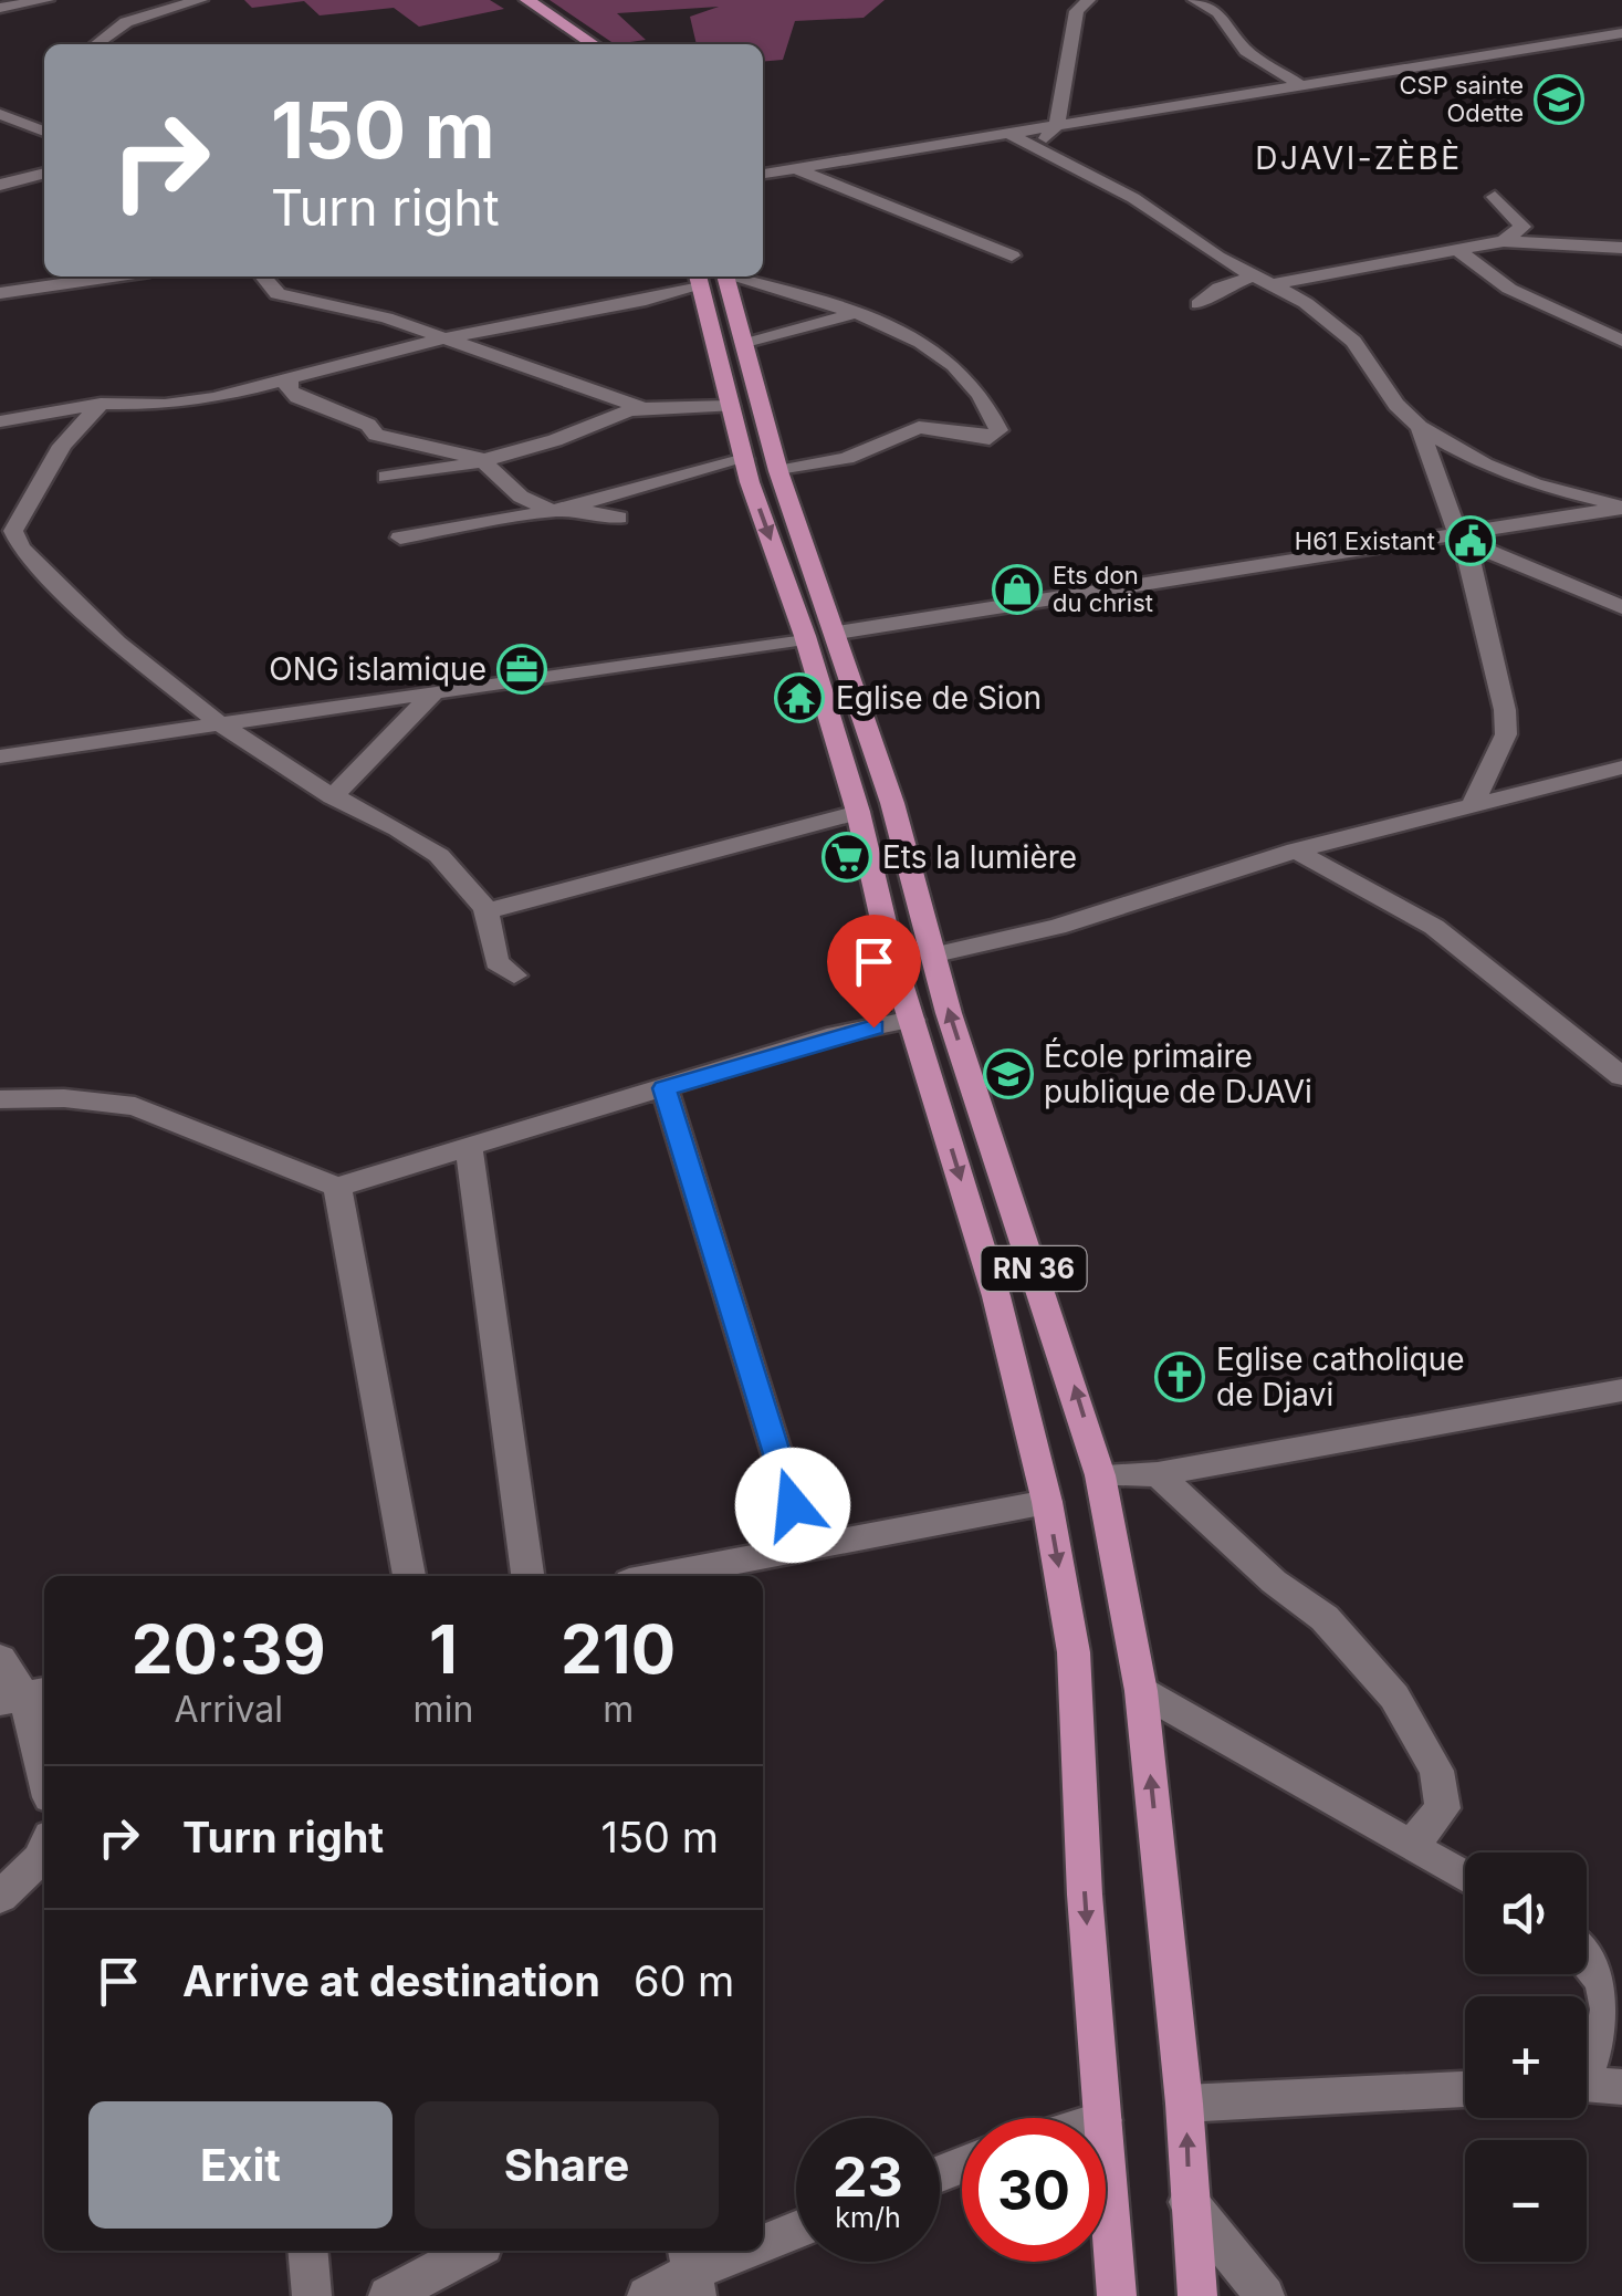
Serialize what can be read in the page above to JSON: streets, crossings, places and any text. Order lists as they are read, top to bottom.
{
  "streets": {
    "main road": ["RN 36"]
  },
  "districts": ["DJAVI-ZÈBÈ"],
  "places": {
    "school or university": ["CSP sainte Odette", "École primaire publique de DJAVi"],
    "public building": ["H61 Existant"],
    "shop": ["Ets don du christ"],
    "office": ["ONG islamique"],
    "temple": ["Eglise de Sion"],
    "supermarket": ["Ets la lumière"],
    "church": ["Eglise catholique de Djavi"]
  },
  "page": {
    "turn": ["150 m", "Turn right"],
    "eta": [
      "20:39",
      "Arrival",
      "1",
      "min",
      "210",
      "m"
    ],
    "list": [
      {
        "name": "Turn right",
        "value": "150 m"
      },
      {
        "name": "Arrive at destination",
        "value": "60 m"
      }
    ],
    "map_buttons": ["+", "−"],
    "buttons": ["Exit", "Share"],
    "speed": "23 km/h",
    "limit": "30"
  }
}
